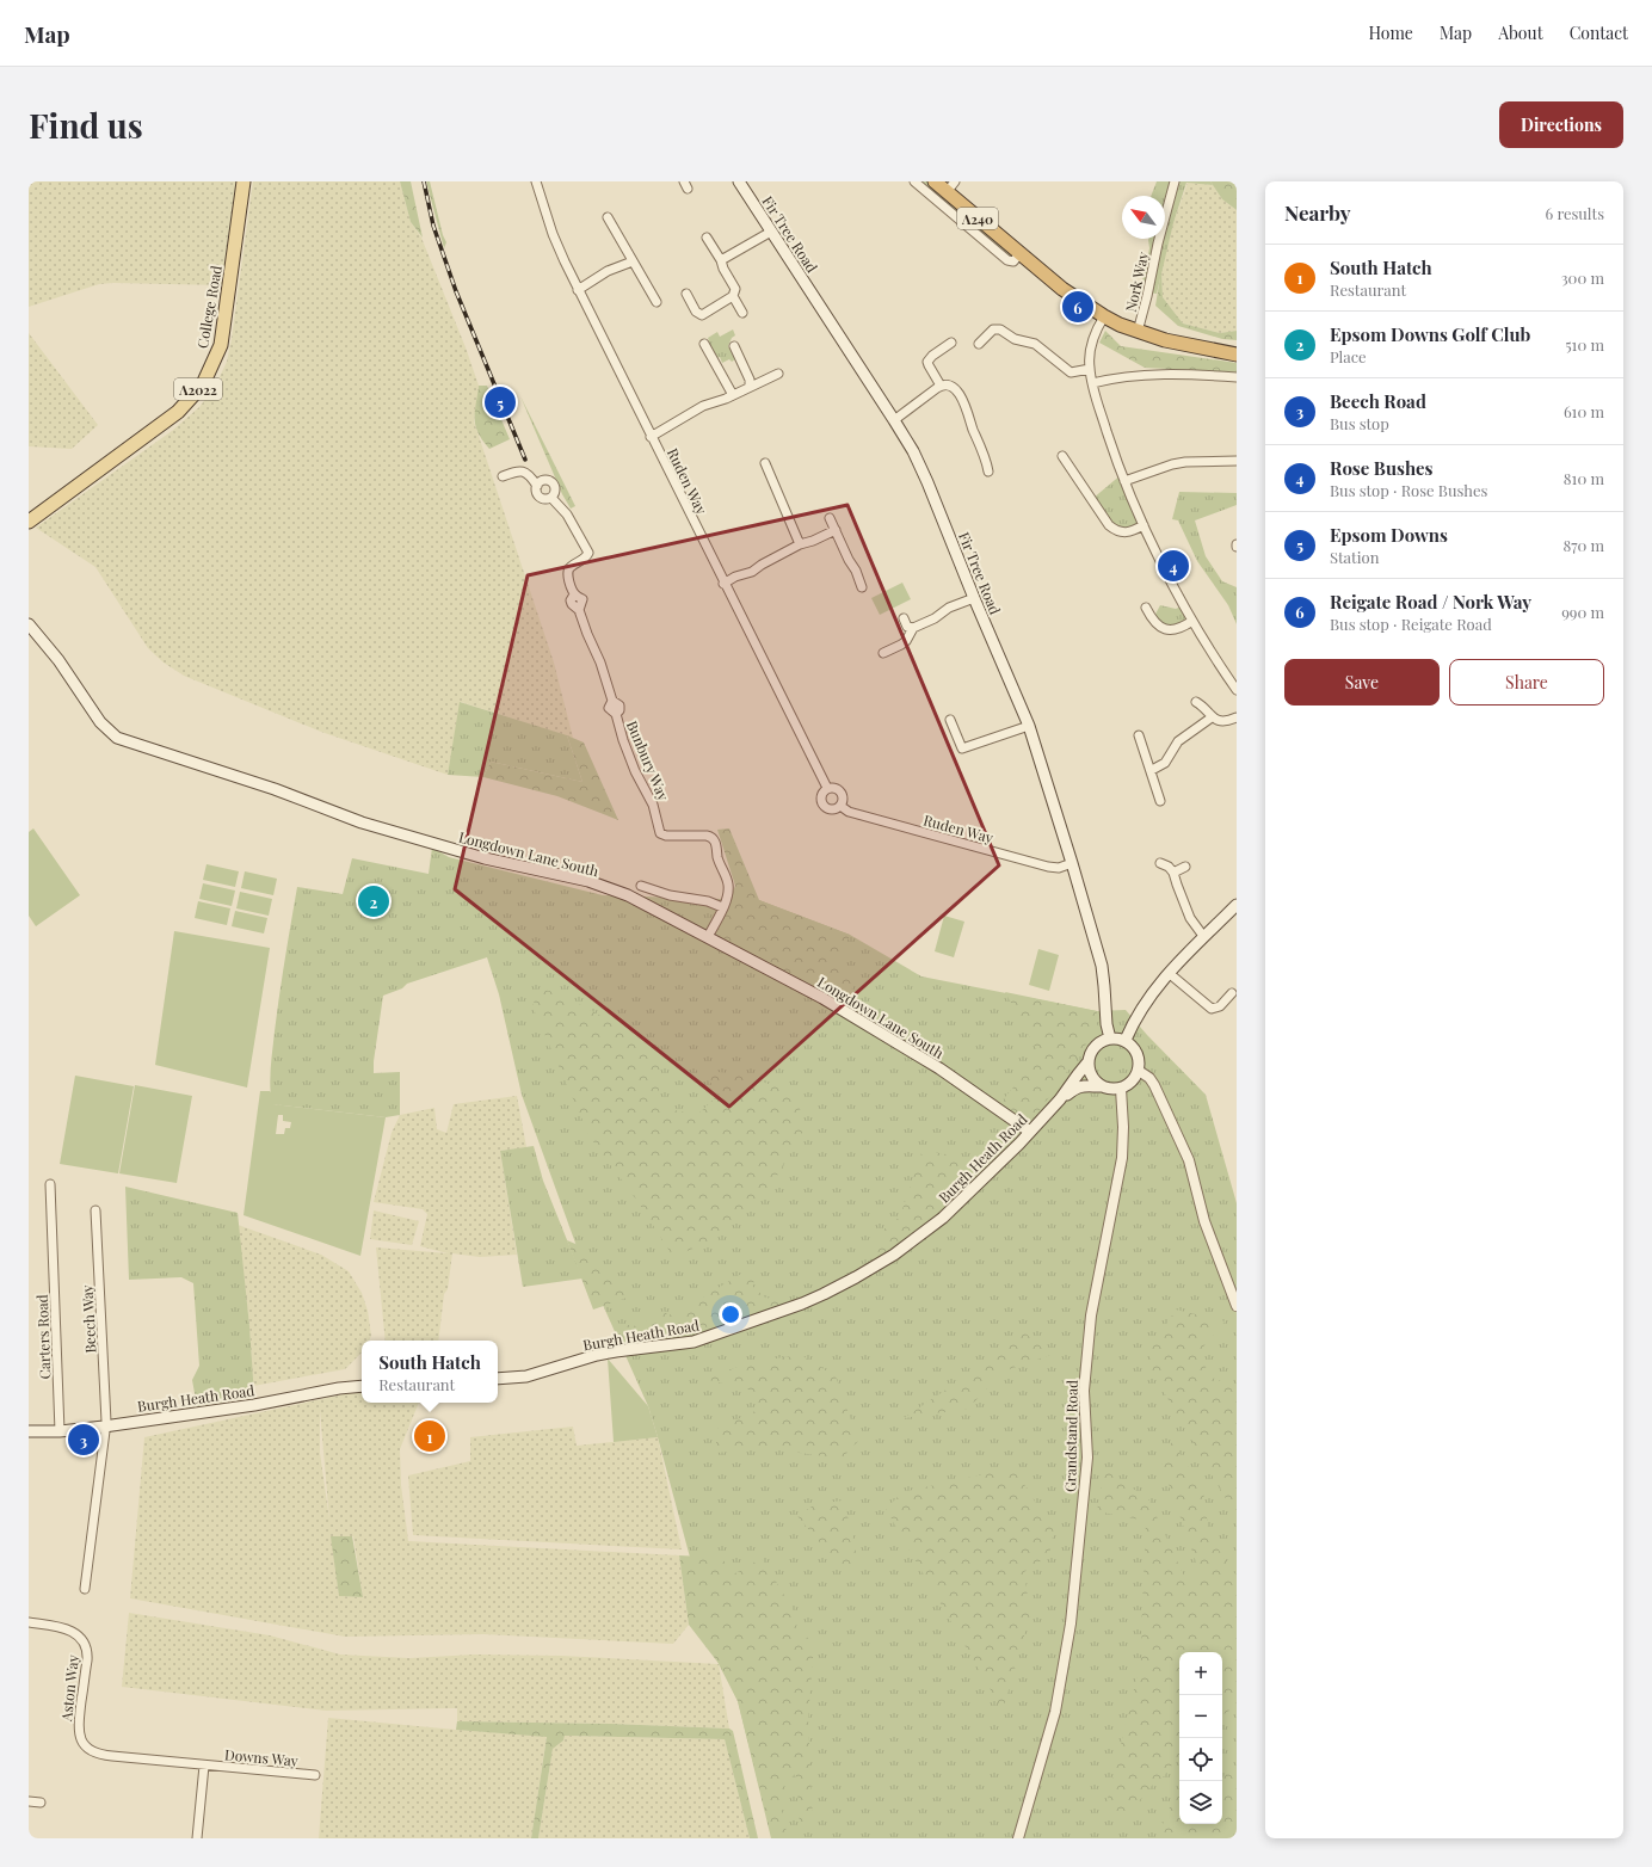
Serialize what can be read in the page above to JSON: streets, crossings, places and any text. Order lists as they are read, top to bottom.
{
  "streets": {
    "highway": ["A240"],
    "main road": [
      "Fir Tree Road",
      "College Road",
      "A2022",
      "Longdown Lane South",
      "Burgh Heath Road"
    ],
    "street": [
      "Nork Way",
      "Ruden Way",
      "Bunbury Way",
      "Beech Way",
      "Carters Road",
      "Grandstand Road",
      "Aston Way",
      "Downs Way"
    ]
  },
  "crossings": [
    ["A240", "Nork Way"],
    ["Fir Tree Road", "Ruden Way"],
    ["Fir Tree Road", "Burgh Heath Road"],
    ["Fir Tree Road", "Grandstand Road"],
    ["Bunbury Way", "Longdown Lane South"],
    ["Longdown Lane South", "Burgh Heath Road"],
    ["Burgh Heath Road", "Beech Way"],
    ["Burgh Heath Road", "Carters Road"],
    ["Burgh Heath Road", "Grandstand Road"],
    ["Aston Way", "Downs Way"]
  ],
  "north": "top left",
  "page": {
    "header": "Map",
    "nav": [
      "Home",
      "Map",
      "About",
      "Contact"
    ],
    "buttons": [
      "Directions",
      ["Save", "Share"]
    ],
    "title": "Find us",
    "heading": ["Nearby", "6 results"],
    "list": [
      {
        "mark": "1",
        "name": "South Hatch",
        "note": "Restaurant",
        "value": "300 m"
      },
      {
        "mark": "2",
        "name": "Epsom Downs Golf Club",
        "note": "Place",
        "value": "510 m"
      },
      {
        "mark": "3",
        "name": "Beech Road",
        "note": "Bus stop",
        "value": "610 m"
      },
      {
        "mark": "4",
        "name": "Rose Bushes",
        "note": "Bus stop · Rose Bushes",
        "value": "810 m"
      },
      {
        "mark": "5",
        "name": "Epsom Downs",
        "note": "Station",
        "value": "870 m"
      },
      {
        "mark": "6",
        "name": "Reigate Road / Nork Way",
        "note": "Bus stop · Reigate Road",
        "value": "990 m"
      }
    ],
    "pins": [
      "6",
      "5",
      "4",
      "2",
      "1",
      "3"
    ],
    "popup": ["South Hatch", "Restaurant"],
    "map_buttons": ["+", "−"]
  }
}
